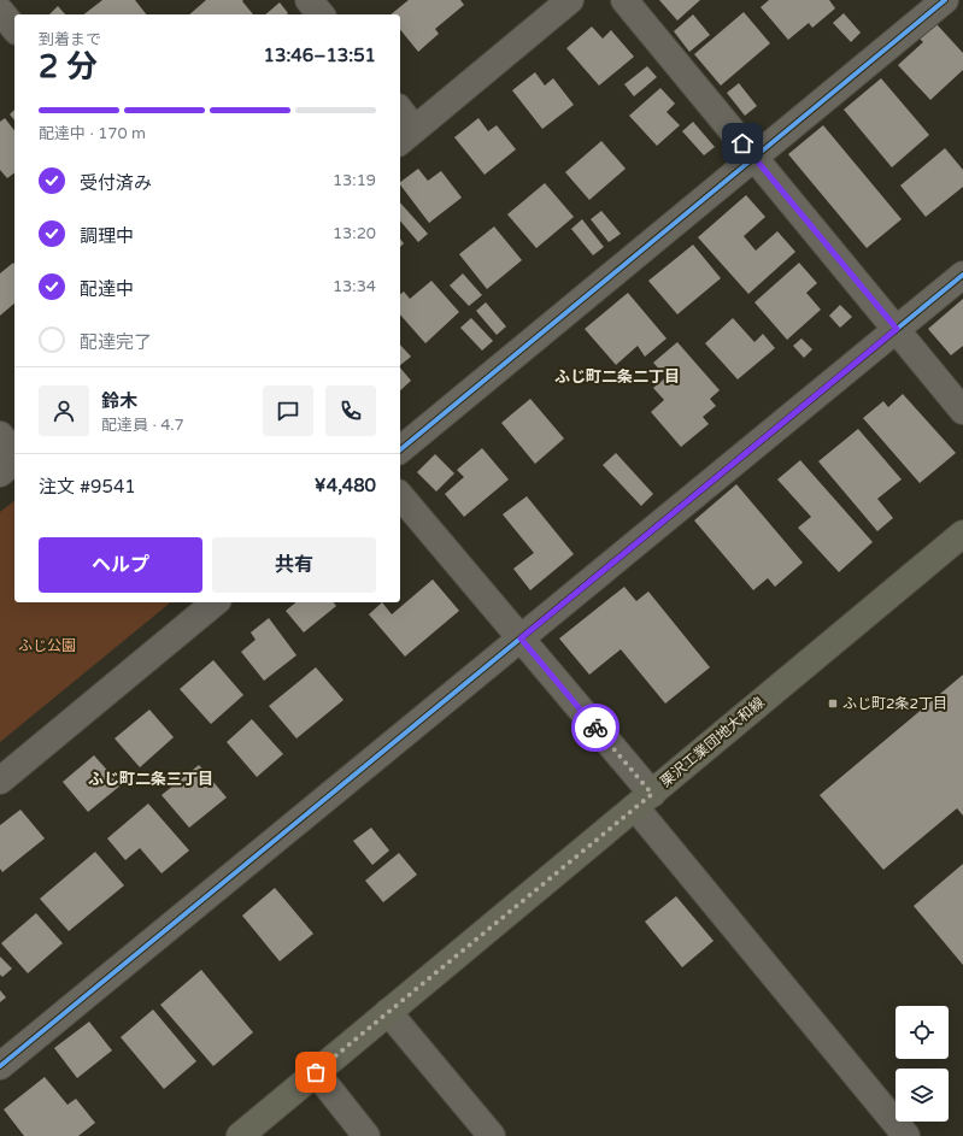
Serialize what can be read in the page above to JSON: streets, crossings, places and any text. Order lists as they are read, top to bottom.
{
  "streets": {
    "main road": ["栗沢工業団地大和線"]
  },
  "districts": ["ふじ町二条二丁目", "ふじ町二条三丁目"],
  "parks": ["ふじ公園"],
  "places": {
    "transit": ["ふじ町2条2丁目"]
  },
  "page": {
    "heading": ["2 分", "到着まで", "13:46–13:51"],
    "panel": [
      "鈴木",
      "配達員 · 4.7",
      "注文 #9541",
      "¥4,480"
    ],
    "bar": "配達中 · 170 m",
    "list": [
      ["受付済み", "13:19"],
      ["調理中", "13:20"],
      ["配達中", "13:34"],
      "配達完了"
    ],
    "buttons": ["ヘルプ", "共有"]
  }
}
